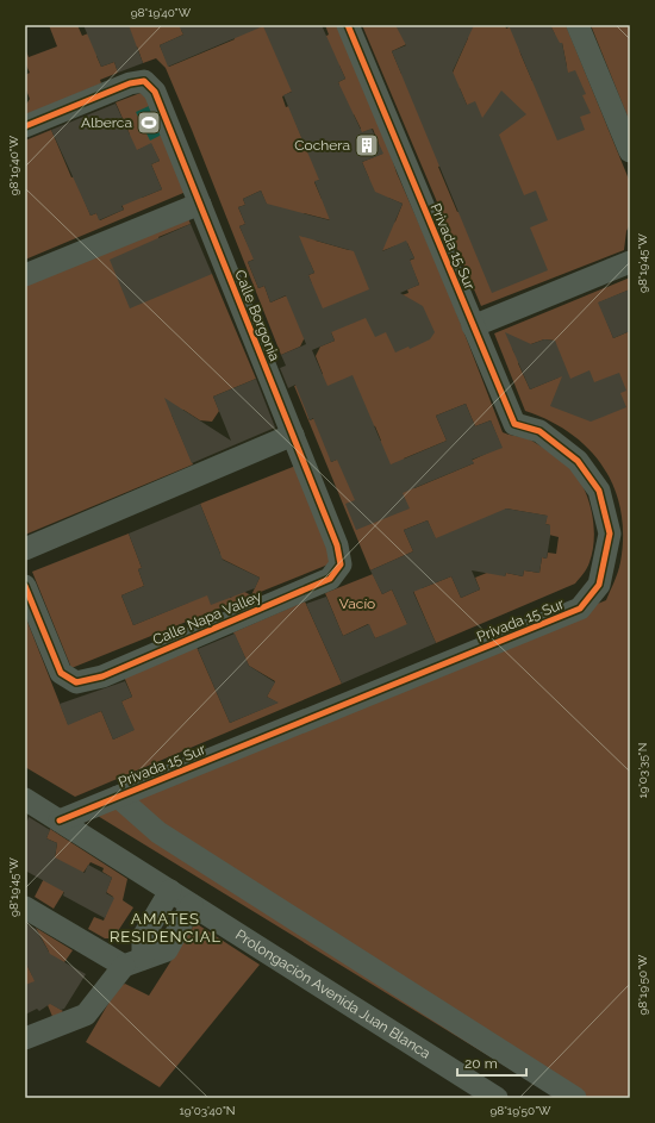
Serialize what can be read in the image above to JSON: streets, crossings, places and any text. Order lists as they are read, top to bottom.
{
  "streets": {
    "street": [
      "Privada 15 Sur",
      "Calle Borgonia",
      "Calle Napa Valley",
      "Prolongación Avenida Juan Blanca"
    ]
  },
  "crossings": [
    ["Privada 15 Sur", "Prolongación Avenida Juan Blanca"],
    ["Calle Borgonia", "Calle Napa Valley"]
  ],
  "districts": ["AMATES RESIDENCIAL"],
  "parks": ["Vacío"],
  "places": {
    "sports": ["Alberca"],
    "building": ["Cochera"]
  },
  "scale_bar": "20 m",
  "coordinates": [
    "98°19'40\"W",
    "98°19'45\"W",
    "19°03'35\"N",
    "98°19'50\"W",
    "19°03'40\"N"
  ]
}
